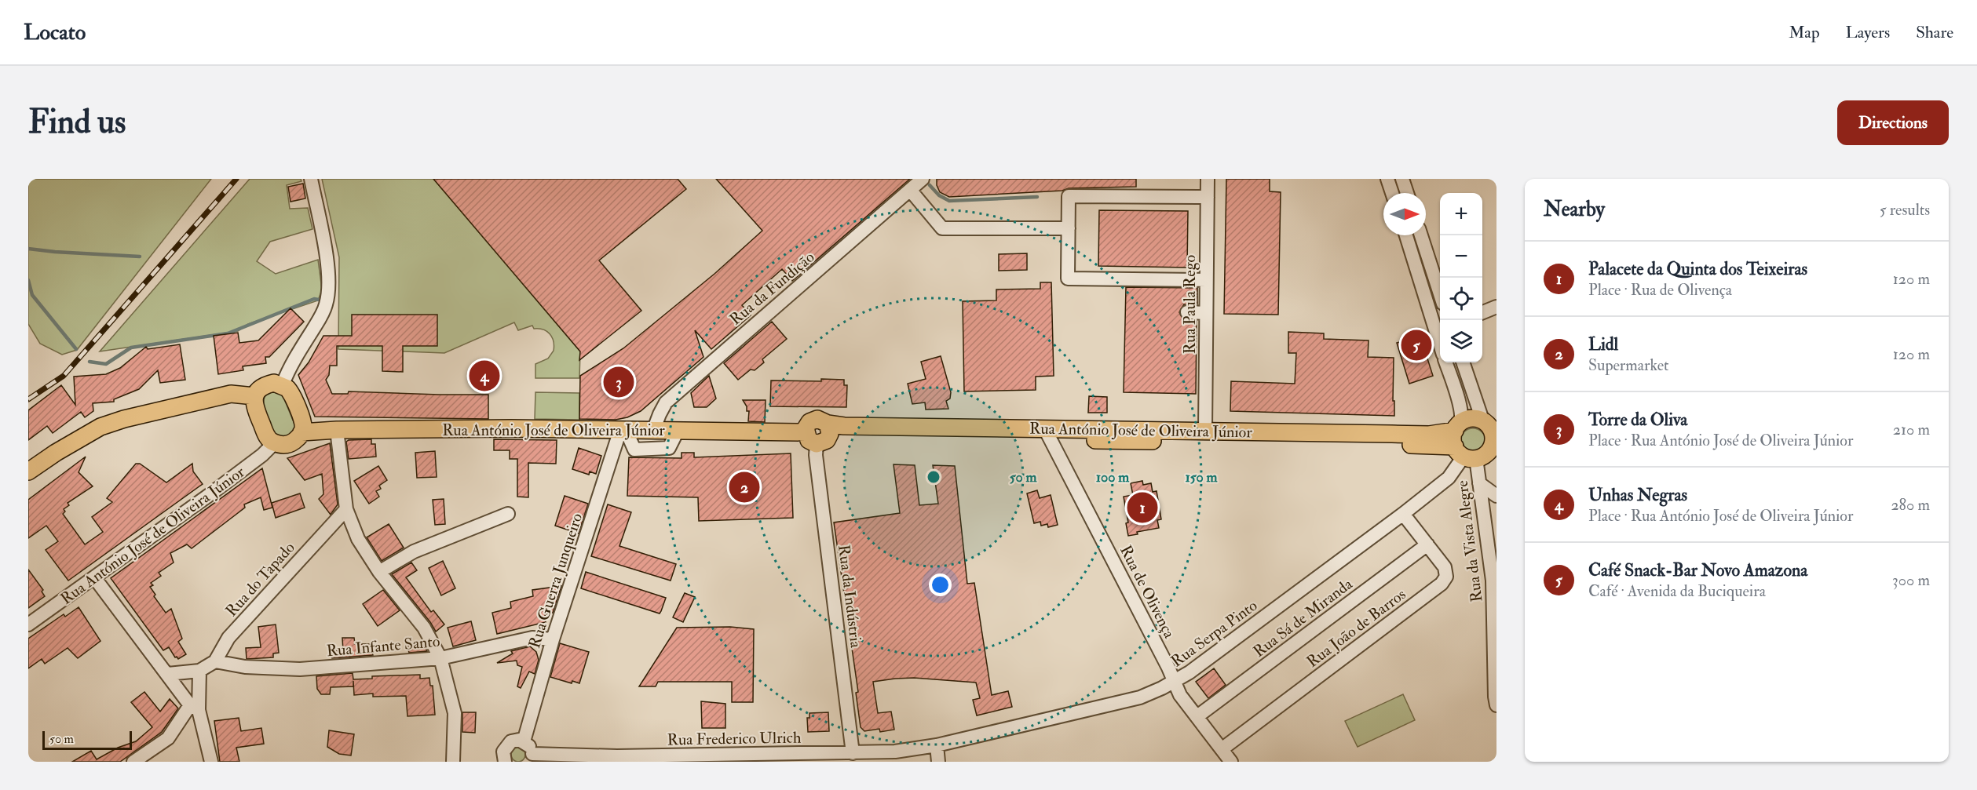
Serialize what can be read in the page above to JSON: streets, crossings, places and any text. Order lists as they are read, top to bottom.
{
  "streets": {
    "main road": ["Rua António José de Oliveira Júnior"],
    "street": [
      "Rua da Fundição",
      "Rua Paula Rego",
      "Rua da Vista Alegre",
      "Rua do Tapado",
      "Rua Guerra Junqueiro",
      "Rua de Olivença",
      "Rua da Indústria",
      "Rua Sá de Miranda",
      "Rua João de Barros",
      "Rua Serpa Pinto",
      "Rua Infante Santo",
      "Rua Frederico Ulrich"
    ]
  },
  "crossings": [
    ["Rua da Fundição", "Rua António José de Oliveira Júnior"],
    ["Rua Paula Rego", "Rua António José de Oliveira Júnior"],
    ["Rua António José de Oliveira Júnior", "Rua da Vista Alegre"],
    ["Rua António José de Oliveira Júnior", "Rua Guerra Junqueiro"],
    ["Rua António José de Oliveira Júnior", "Rua de Olivença"],
    ["Rua António José de Oliveira Júnior", "Rua da Indústria"],
    ["Rua António José de Oliveira Júnior", "Rua Serpa Pinto"],
    ["Rua da Vista Alegre", "Rua Serpa Pinto"],
    ["Rua do Tapado", "Rua Infante Santo"],
    ["Rua Guerra Junqueiro", "Rua Infante Santo"],
    ["Rua de Olivença", "Rua Sá de Miranda"],
    ["Rua de Olivença", "Rua João de Barros"],
    ["Rua de Olivença", "Rua Serpa Pinto"],
    ["Rua da Indústria", "Rua Frederico Ulrich"],
    ["Rua Sá de Miranda", "Rua João de Barros"],
    ["Rua João de Barros", "Rua Serpa Pinto"],
    ["Rua Serpa Pinto", "Rua Frederico Ulrich"]
  ],
  "scale_bar": "50 m",
  "north": "right",
  "page": {
    "header": "Locato",
    "nav": ["Map", "Layers", "Share"],
    "buttons": "Directions",
    "title": "Find us",
    "heading": ["Nearby", "5 results"],
    "map_buttons": ["+", "−"],
    "list": [
      {
        "mark": "1",
        "name": "Palacete da Quinta dos Teixeiras",
        "note": "Place · Rua de Olivença",
        "value": "120 m"
      },
      {
        "mark": "2",
        "name": "Lidl",
        "note": "Supermarket",
        "value": "120 m"
      },
      {
        "mark": "3",
        "name": "Torre da Oliva",
        "note": "Place · Rua António José de Oliveira Júnior",
        "value": "210 m"
      },
      {
        "mark": "4",
        "name": "Unhas Negras",
        "note": "Place · Rua António José de Oliveira Júnior",
        "value": "280 m"
      },
      {
        "mark": "5",
        "name": "Café Snack-Bar Novo Amazona",
        "note": "Café · Avenida da Buciqueira",
        "value": "300 m"
      }
    ],
    "pins": [
      "5",
      "4",
      "3",
      "2",
      "1"
    ],
    "scale": "50 m"
  },
  "rings": ["50 m", "100 m", "150 m"]
}
